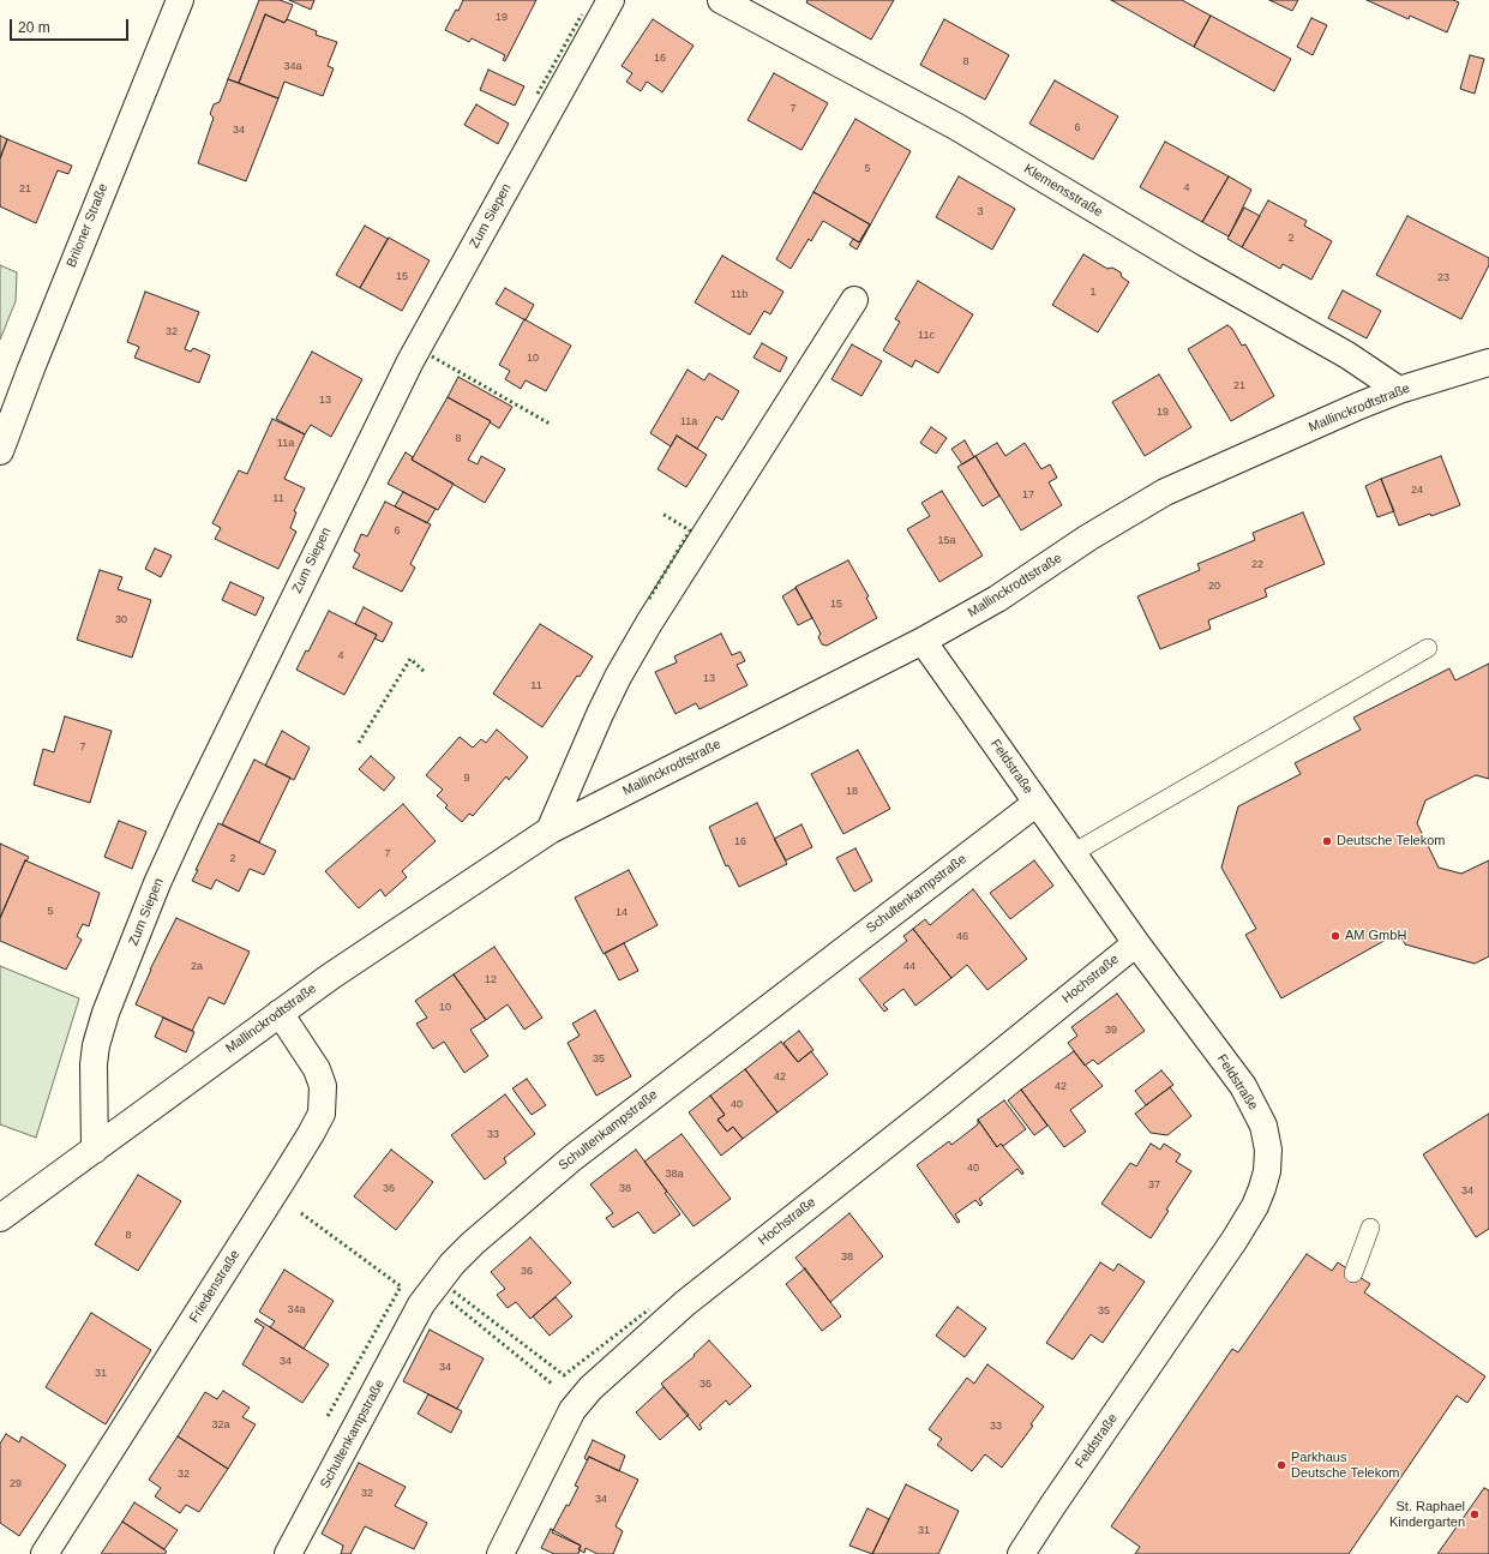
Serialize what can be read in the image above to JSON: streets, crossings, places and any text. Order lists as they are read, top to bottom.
{
  "streets": {
    "street": [
      "Klemensstraße",
      "Zum Siepen",
      "Briloner Straße",
      "Mallinckrodtstraße",
      "Feldstraße",
      "Schultenkampstraße",
      "Hochstraße",
      "Friedenstraße"
    ]
  },
  "crossings": [
    ["Klemensstraße", "Mallinckrodtstraße"],
    ["Zum Siepen", "Mallinckrodtstraße"],
    ["Mallinckrodtstraße", "Feldstraße"],
    ["Mallinckrodtstraße", "Friedenstraße"],
    ["Feldstraße", "Schultenkampstraße"],
    ["Feldstraße", "Hochstraße"]
  ],
  "places": [
    "Deutsche Telekom",
    "AM GmbH",
    "Parkhaus Deutsche Telekom",
    "St. Raphael Kindergarten"
  ],
  "house_numbers": [
    "19",
    "16",
    "8",
    "34a",
    "7",
    "6",
    "34",
    "5",
    "4",
    "21",
    "3",
    "2",
    "15",
    "23",
    "1",
    "11b",
    "32",
    "11c",
    "10",
    "21",
    "13",
    "19",
    "11a",
    "8",
    "11a",
    "24",
    "17",
    "11",
    "6",
    "15a",
    "22",
    "20",
    "15",
    "30",
    "4",
    "13",
    "11",
    "7",
    "9",
    "18",
    "16",
    "7",
    "2",
    "5",
    "14",
    "46",
    "2a",
    "44",
    "12",
    "10",
    "39",
    "35",
    "42",
    "42",
    "40",
    "33",
    "40",
    "38a",
    "37",
    "36",
    "38",
    "34",
    "8",
    "38",
    "36",
    "34a",
    "35",
    "34",
    "34",
    "31",
    "36",
    "32a",
    "33",
    "32",
    "29",
    "32",
    "34",
    "31"
  ],
  "scale_bar": "20 m"
}
